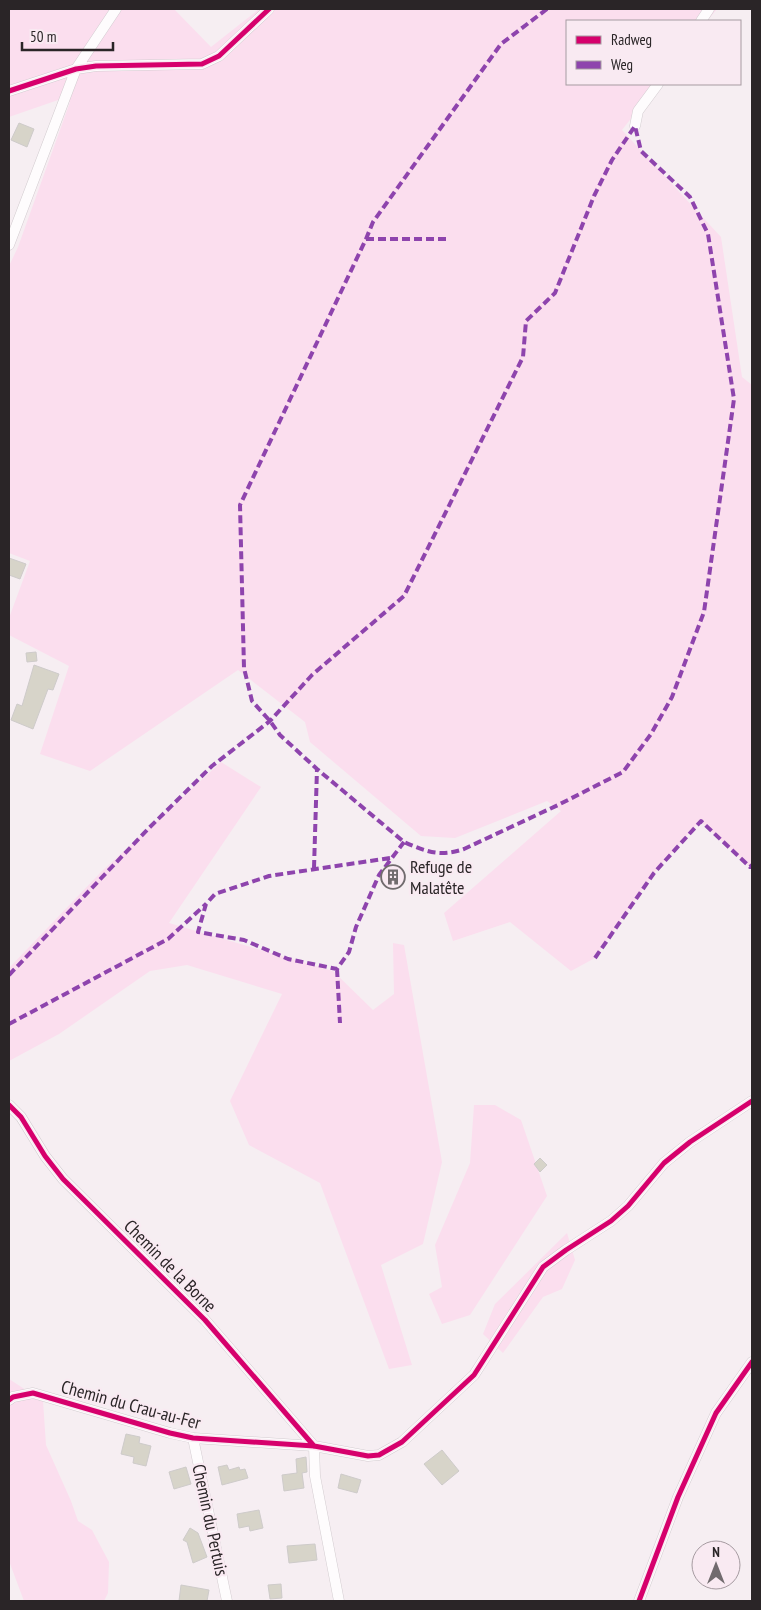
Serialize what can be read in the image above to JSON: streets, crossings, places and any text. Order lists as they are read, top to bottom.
{
  "streets": {
    "street": ["Chemin de la Borne", "Chemin du Crau-au-Fer", "Chemin du Pertuis"]
  },
  "crossings": [
    ["Chemin de la Borne", "Chemin du Crau-au-Fer"],
    ["Chemin du Crau-au-Fer", "Chemin du Pertuis"]
  ],
  "places": {
    "building": ["Refuge de Malatête"]
  },
  "legend": ["Radweg", "Weg"],
  "scale_bar": "50 m",
  "north": "top"
}
